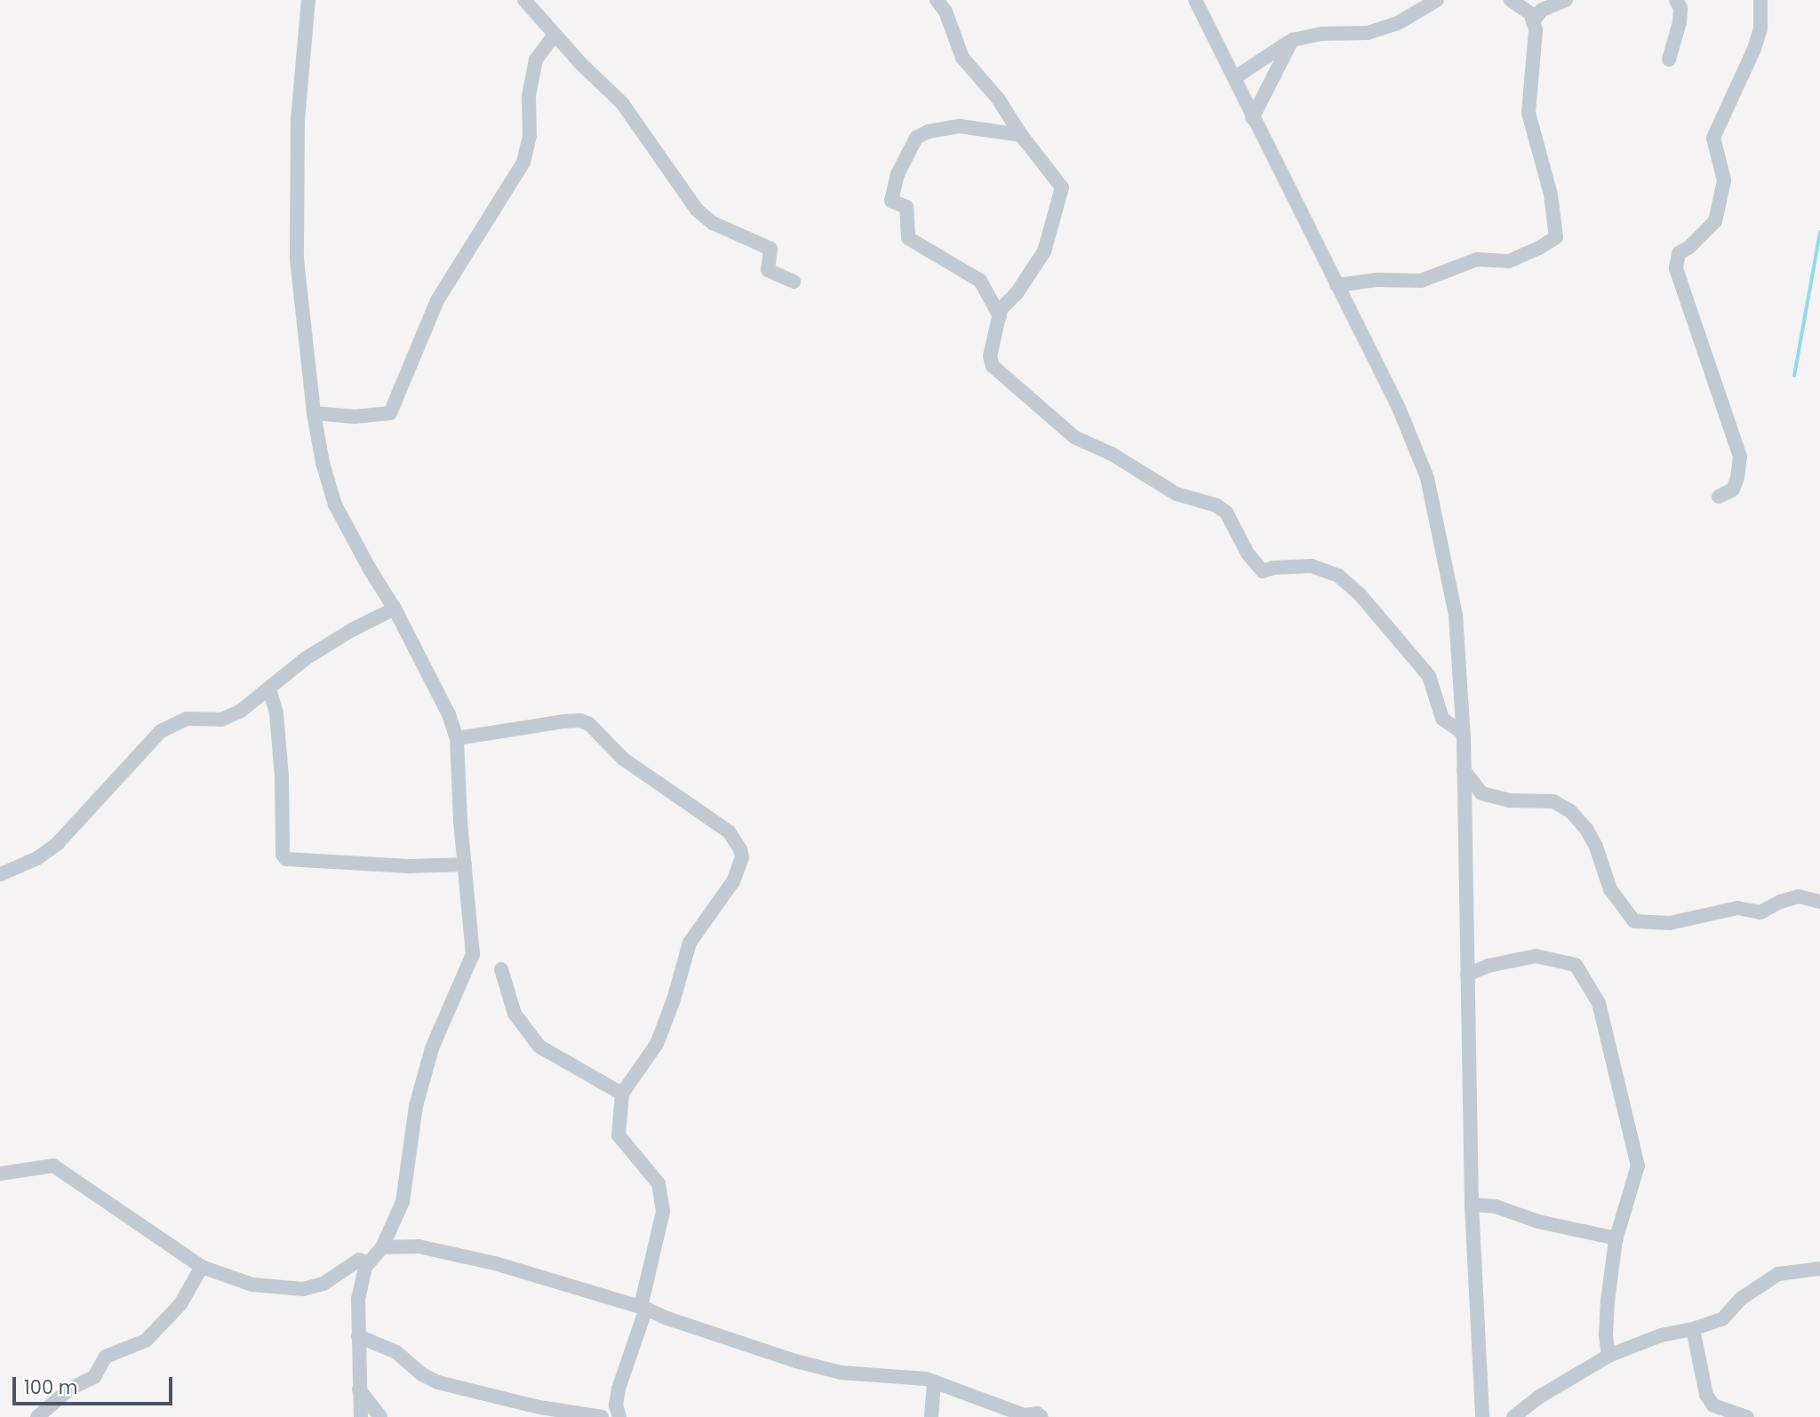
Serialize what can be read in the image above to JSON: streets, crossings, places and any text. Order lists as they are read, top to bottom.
{
  "scale_bar": "100 m"
}
